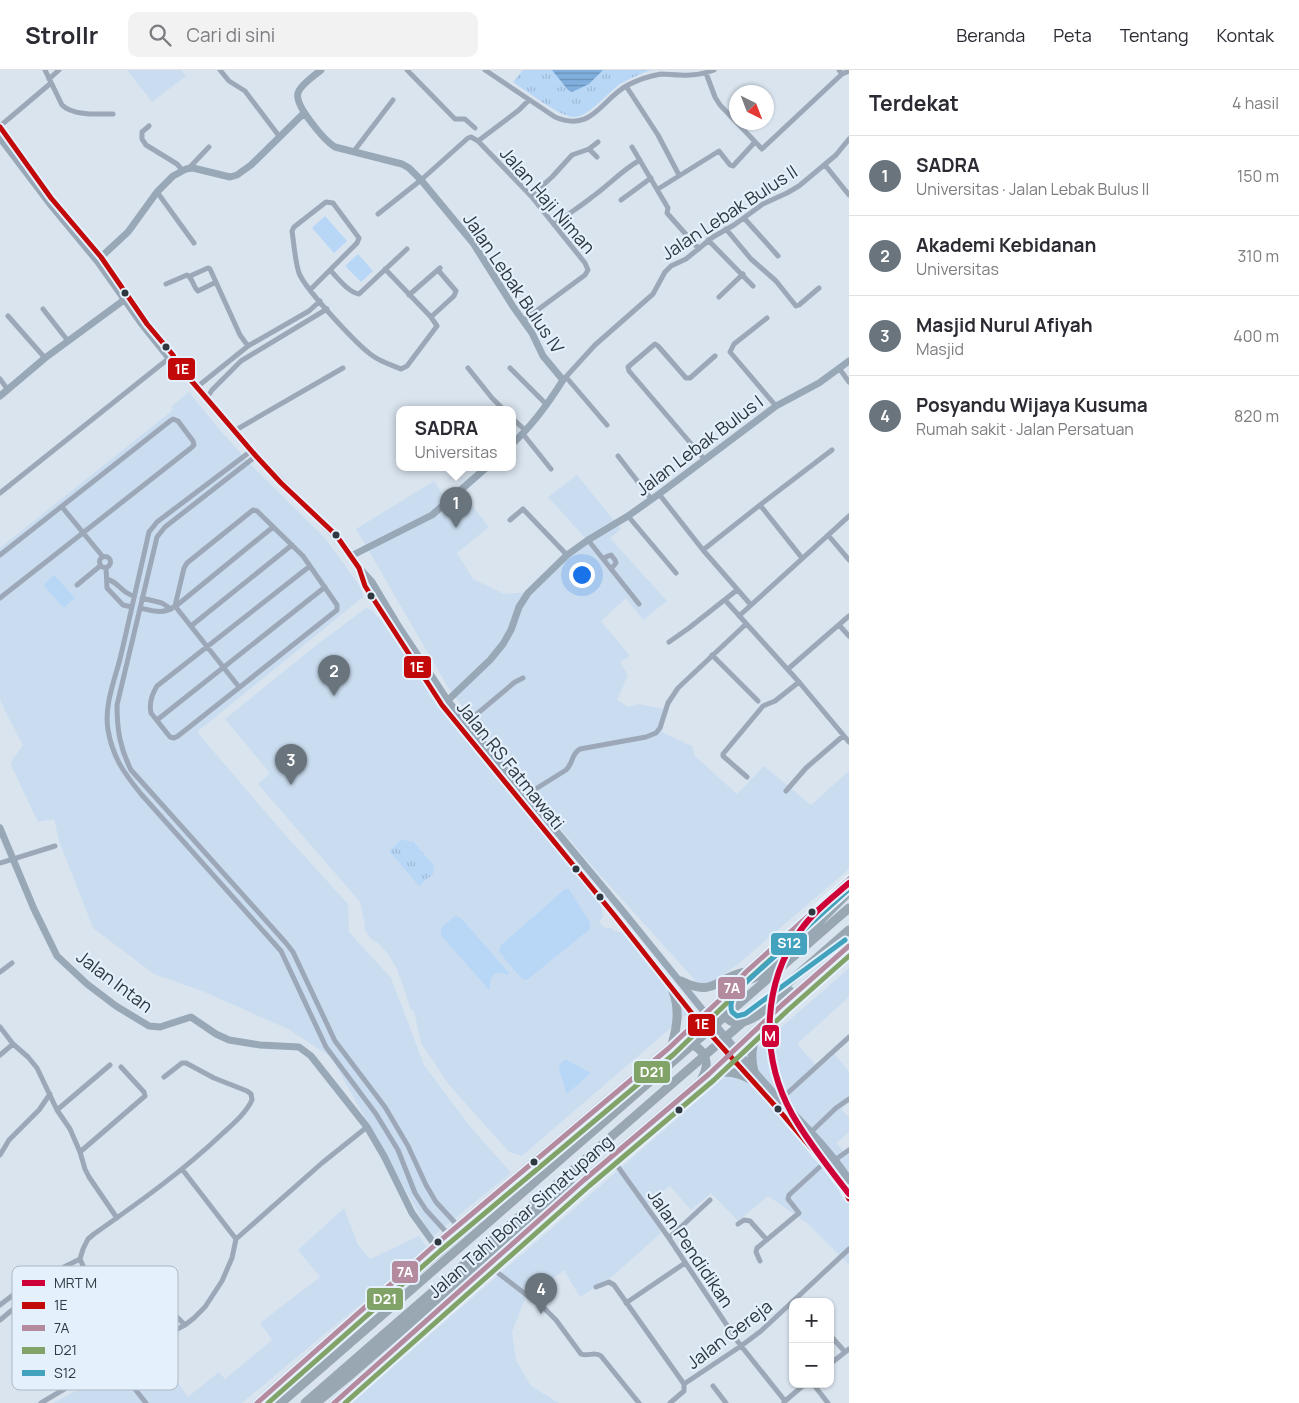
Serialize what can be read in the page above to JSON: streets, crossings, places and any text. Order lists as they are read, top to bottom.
{
  "streets": {
    "highway": ["Jalan Tahi Bonar Simatupang"],
    "main road": ["Jalan RS Fatmawati"],
    "street": [
      "Jalan Haji Niman",
      "Jalan Lebak Bulus II",
      "Jalan Lebak Bulus IV",
      "Jalan Lebak Bulus I",
      "Jalan Intan",
      "Jalan Pendidikan",
      "Jalan Gereja"
    ]
  },
  "crossings": [
    ["Jalan Haji Niman", "Jalan Lebak Bulus IV"],
    ["Jalan Lebak Bulus II", "Jalan Lebak Bulus IV"],
    ["Jalan Lebak Bulus I", "Jalan RS Fatmawati"],
    ["Jalan RS Fatmawati", "Jalan Tahi Bonar Simatupang"],
    ["Jalan Intan", "Jalan Tahi Bonar Simatupang"],
    ["Jalan Tahi Bonar Simatupang", "Jalan Pendidikan"],
    ["Jalan Pendidikan", "Jalan Gereja"]
  ],
  "lines": [
    "transit line 1E",
    "transit line 7A",
    "metro line M",
    "transit line D21",
    "transit line S12"
  ],
  "legend": [
    "MRT M",
    "1E",
    "7A",
    "D21",
    "S12"
  ],
  "north": "bottom right",
  "page": {
    "header": "Strollr",
    "search": "Cari di sini",
    "nav": [
      "Beranda",
      "Peta",
      "Tentang",
      "Kontak"
    ],
    "heading": ["Terdekat", "4 hasil"],
    "list": [
      {
        "mark": "1",
        "name": "SADRA",
        "note": "Universitas · Jalan Lebak Bulus II",
        "value": "150 m"
      },
      {
        "mark": "2",
        "name": "Akademi Kebidanan",
        "note": "Universitas",
        "value": "310 m"
      },
      {
        "mark": "3",
        "name": "Masjid Nurul Afiyah",
        "note": "Masjid",
        "value": "400 m"
      },
      {
        "mark": "4",
        "name": "Posyandu Wijaya Kusuma",
        "note": "Rumah sakit · Jalan Persatuan",
        "value": "820 m"
      }
    ],
    "popup": ["SADRA", "Universitas"],
    "pins": [
      "1",
      "2",
      "3",
      "4"
    ],
    "map_buttons": ["+", "−"]
  }
}
